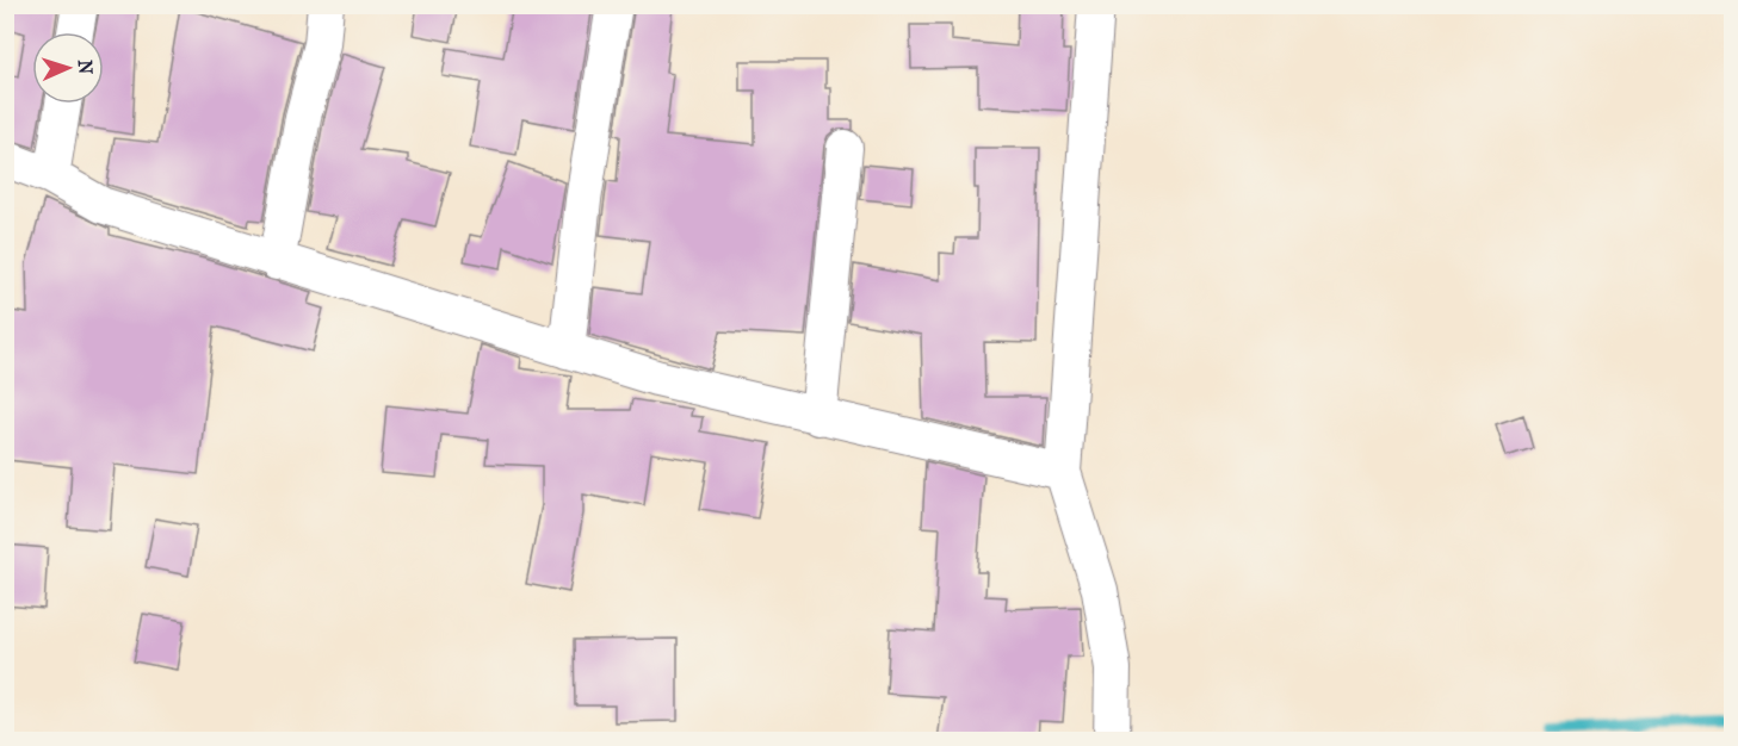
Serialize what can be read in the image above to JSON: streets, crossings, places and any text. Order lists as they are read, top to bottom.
{
  "north": "right"
}
